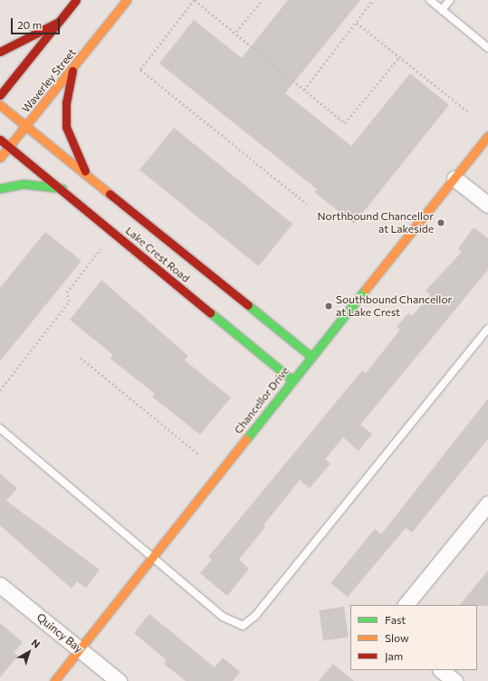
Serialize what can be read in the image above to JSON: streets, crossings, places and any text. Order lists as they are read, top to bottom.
{
  "streets": {
    "street": [
      "Waverley Street",
      "Lake Crest Road",
      "Chancellor Drive",
      "Quincy Bay"
    ]
  },
  "crossings": [
    ["Waverley Street", "Lake Crest Road"],
    ["Lake Crest Road", "Chancellor Drive"],
    ["Chancellor Drive", "Quincy Bay"]
  ],
  "places": ["Northbound Chancellor at Lakeside", "Southbound Chancellor at Lake Crest"],
  "legend": ["Fast", "Slow", "Jam"],
  "scale_bar": "20 m",
  "north": "top right"
}
